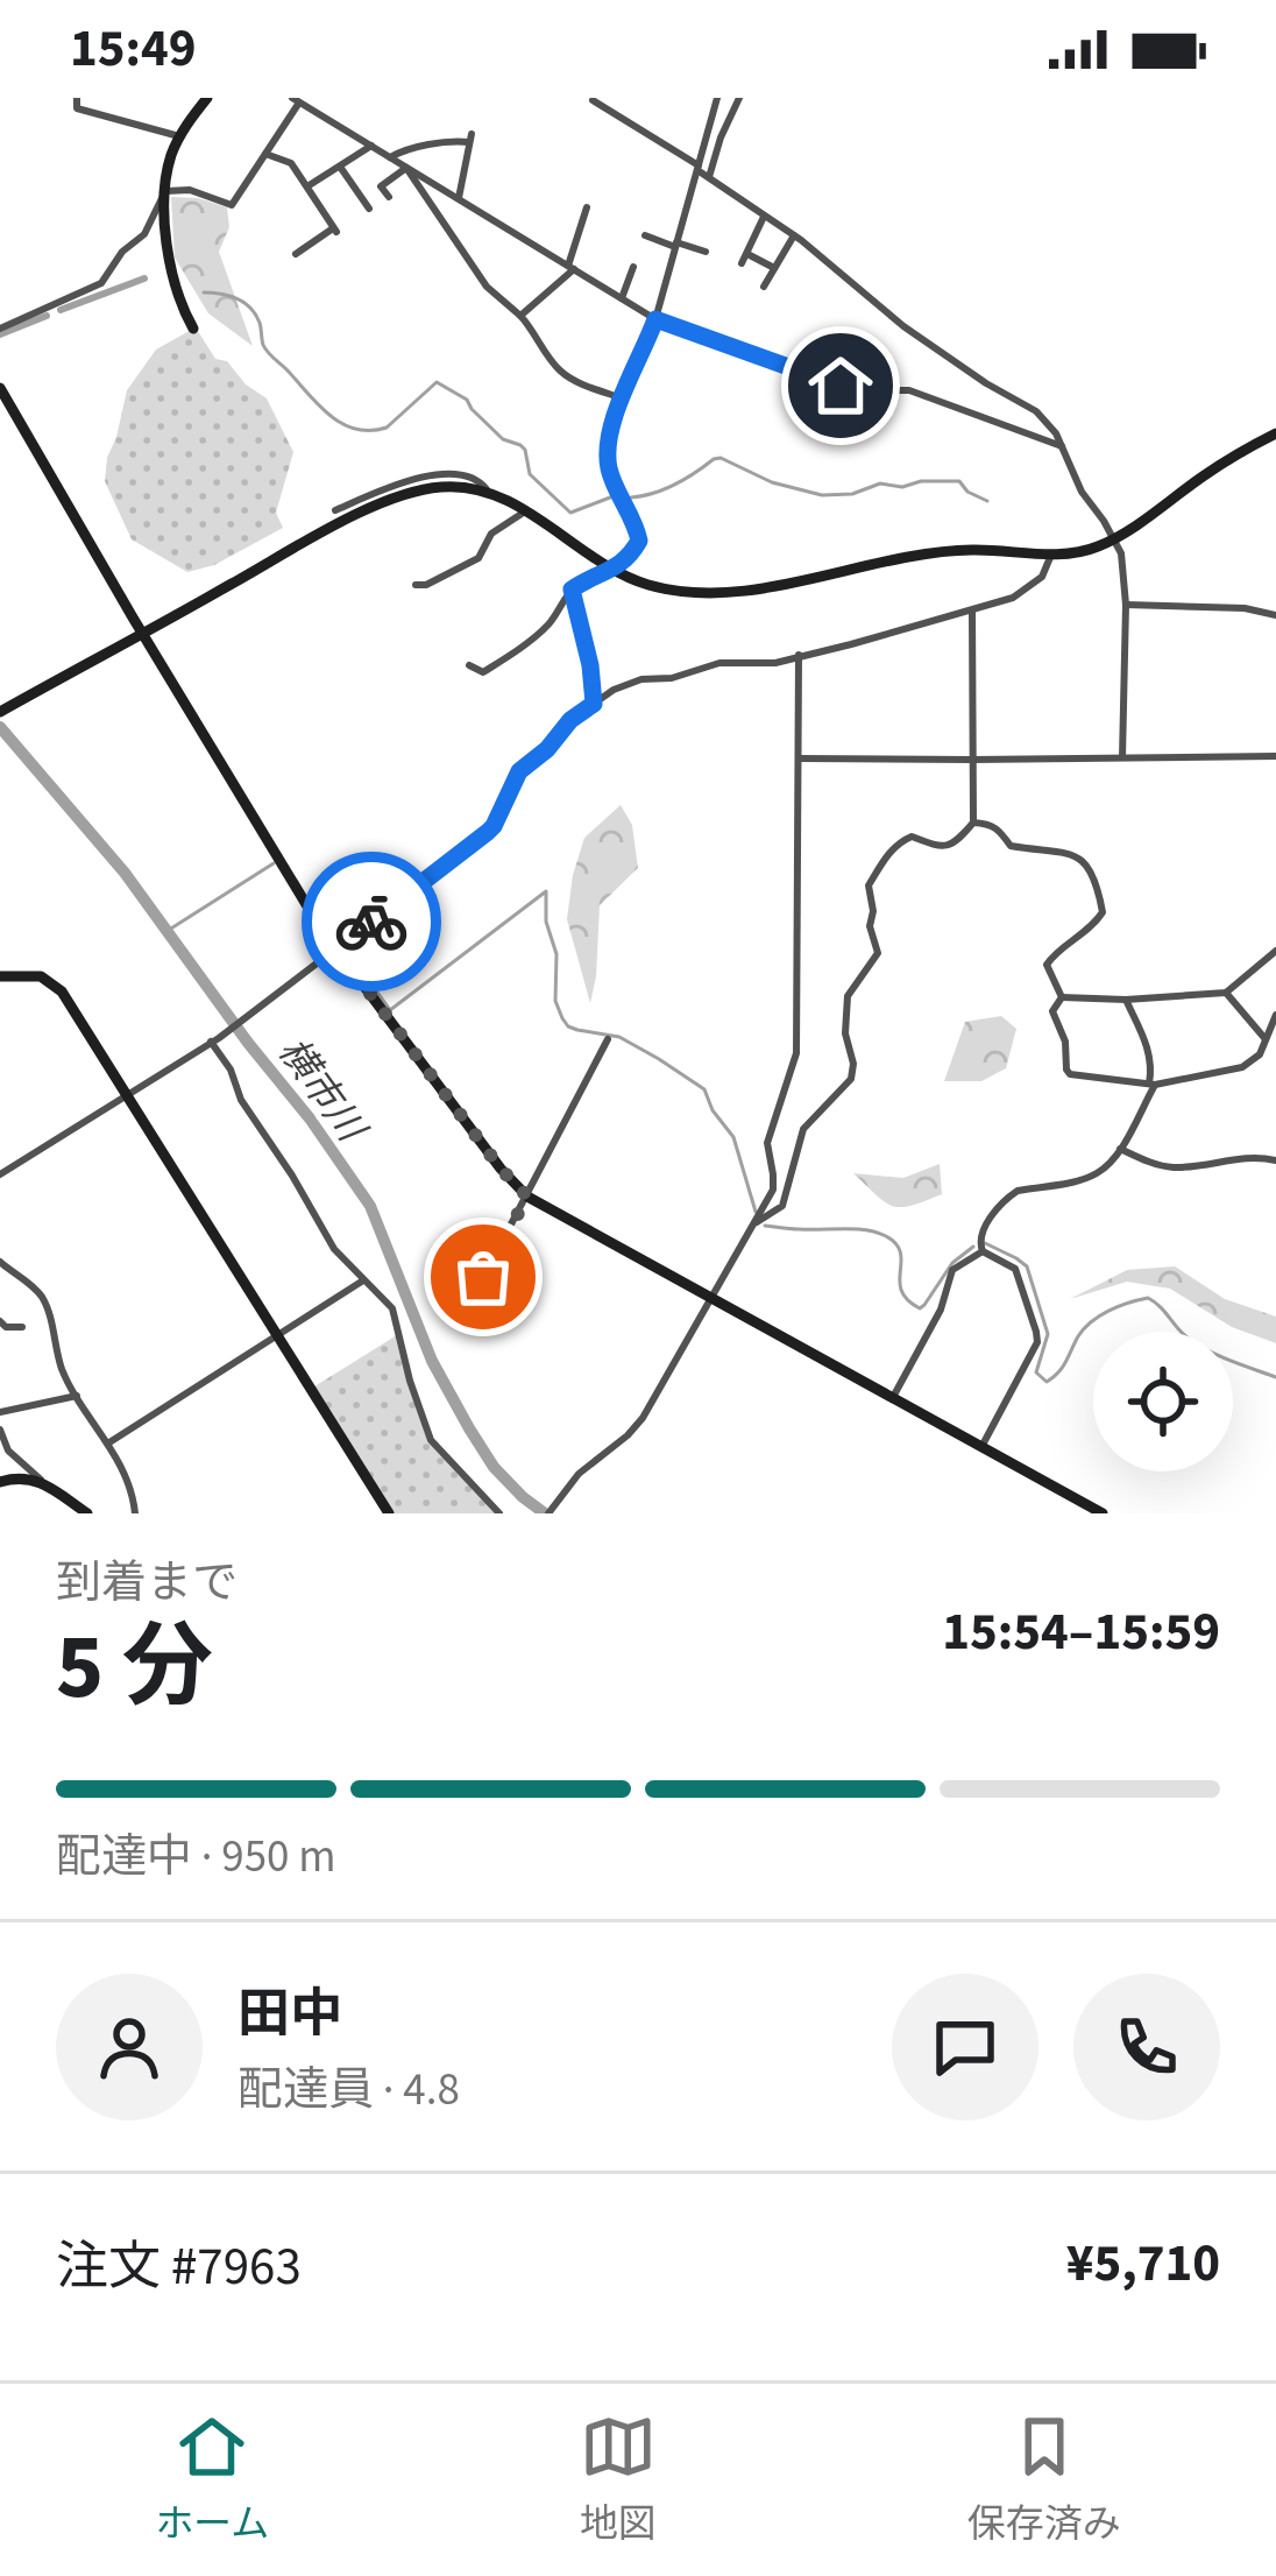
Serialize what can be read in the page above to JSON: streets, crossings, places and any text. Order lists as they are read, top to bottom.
{
  "water": ["横市川"],
  "page": {
    "status": "15:49",
    "heading": ["5 分", "到着まで", "15:54–15:59"],
    "panel": [
      "田中",
      "配達員 · 4.8",
      "注文 #7963",
      "¥5,710"
    ],
    "bar": "配達中 · 950 m",
    "tabs": ["ホーム", "地図", "保存済み"]
  }
}
